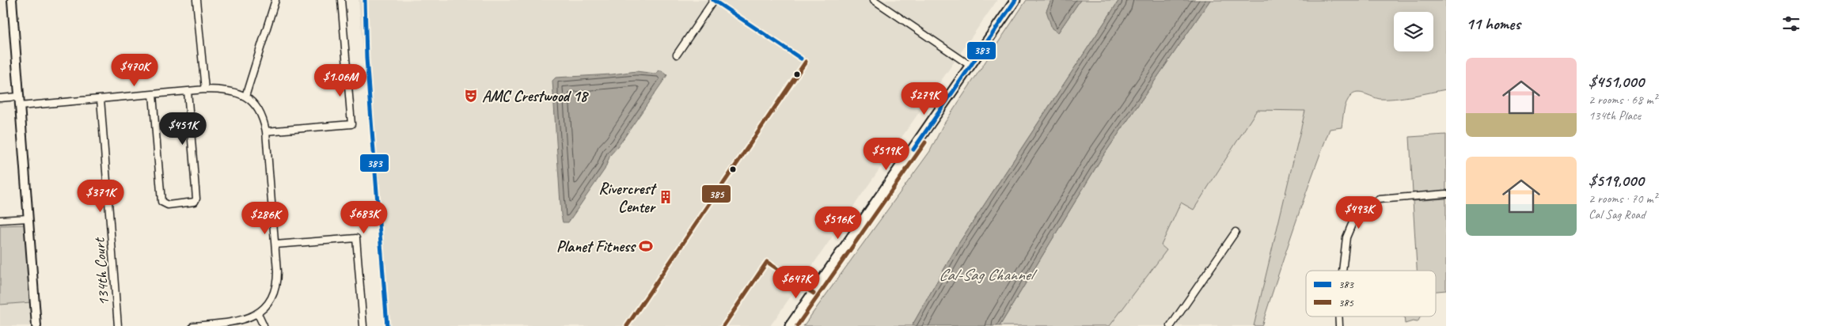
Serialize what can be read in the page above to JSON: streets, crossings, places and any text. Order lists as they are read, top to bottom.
{
  "streets": {
    "street": ["134th Court"]
  },
  "water": ["Cal-Sag Channel"],
  "places": {
    "theatre": ["AMC Crestwood 18"],
    "building": ["Rivercrest Center"],
    "sports": ["Planet Fitness"]
  },
  "lines": ["transit line 383", "transit line 385"],
  "legend": ["383", "385"],
  "page": {
    "heading": "11 homes",
    "list": [
      {
        "name": "$451,000",
        "note": "2 rooms · 68 m² · 134th Place"
      },
      {
        "name": "$519,000",
        "note": "2 rooms · 70 m² · Cal Sag Road"
      }
    ],
    "price": [
      "$470K",
      "$1.06M",
      "$279K",
      "$451K",
      "$519K",
      "$371K",
      "$493K",
      "$683K",
      "$286K",
      "$516K",
      "$647K"
    ]
  }
}
